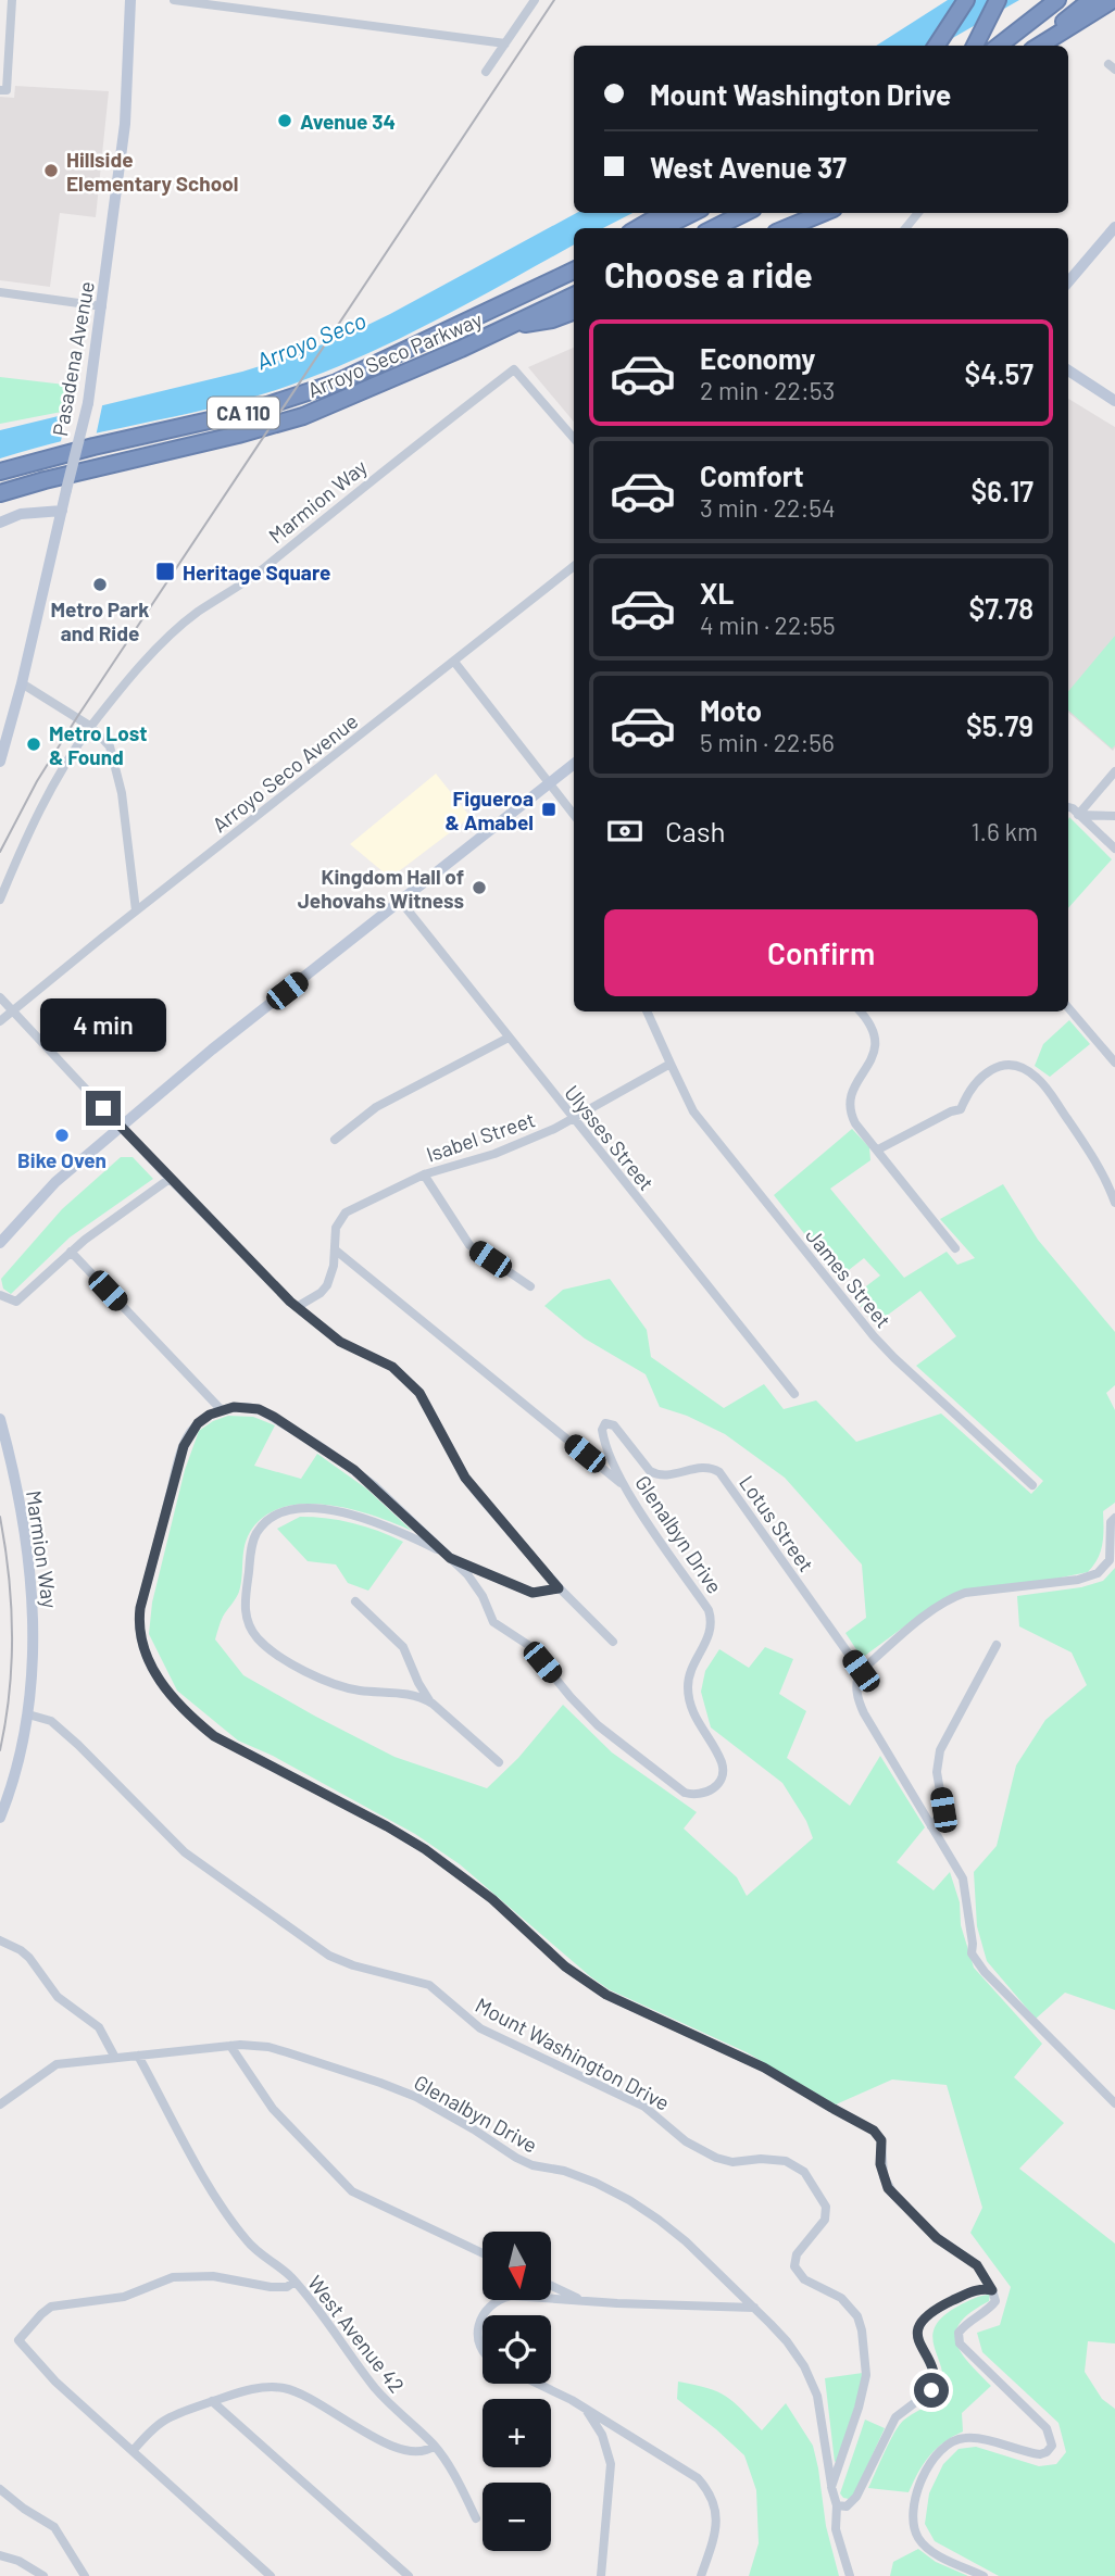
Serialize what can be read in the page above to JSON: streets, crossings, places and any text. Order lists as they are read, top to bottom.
{
  "streets": {
    "highway": ["Arroyo Seco Parkway", "CA 110"],
    "main road": ["Pasadena Avenue", "Marmion Way"],
    "street": [
      "Arroyo Seco Avenue",
      "Isabel Street",
      "Ulysses Street",
      "James Street",
      "Lotus Street",
      "Glenalbyn Drive",
      "Mount Washington Drive",
      "West Avenue 42"
    ]
  },
  "crossings": [
    ["Marmion Way", "Mount Washington Drive"],
    ["Isabel Street", "Ulysses Street"],
    ["Isabel Street", "James Street"],
    ["Lotus Street", "Glenalbyn Drive"],
    ["Glenalbyn Drive", "Mount Washington Drive"],
    ["Glenalbyn Drive", "West Avenue 42"]
  ],
  "water": ["Arroyo Seco"],
  "places": {
    "other": [
      "Avenue 34",
      "Hillside Elementary School",
      "Metro Park and Ride",
      "Metro Lost & Found",
      "Kingdom Hall of Jehovahs Witness",
      "Bike Oven"
    ],
    "transit": ["Heritage Square", "Figueroa & Amabel"]
  },
  "north": "bottom",
  "page": {
    "banner": ["Mount Washington Drive", "West Avenue 37"],
    "heading": "Choose a ride",
    "list": [
      {
        "name": "Economy",
        "note": "2 min · 22:53",
        "value": "$4.57"
      },
      {
        "name": "Comfort",
        "note": "3 min · 22:54",
        "value": "$6.17"
      },
      {
        "name": "XL",
        "note": "4 min · 22:55",
        "value": "$7.78"
      },
      {
        "name": "Moto",
        "note": "5 min · 22:56",
        "value": "$5.79"
      }
    ],
    "pay": ["Cash", "1.6 km"],
    "buttons": "Confirm",
    "bubble": "4 min",
    "map_buttons": ["+", "−"]
  }
}
